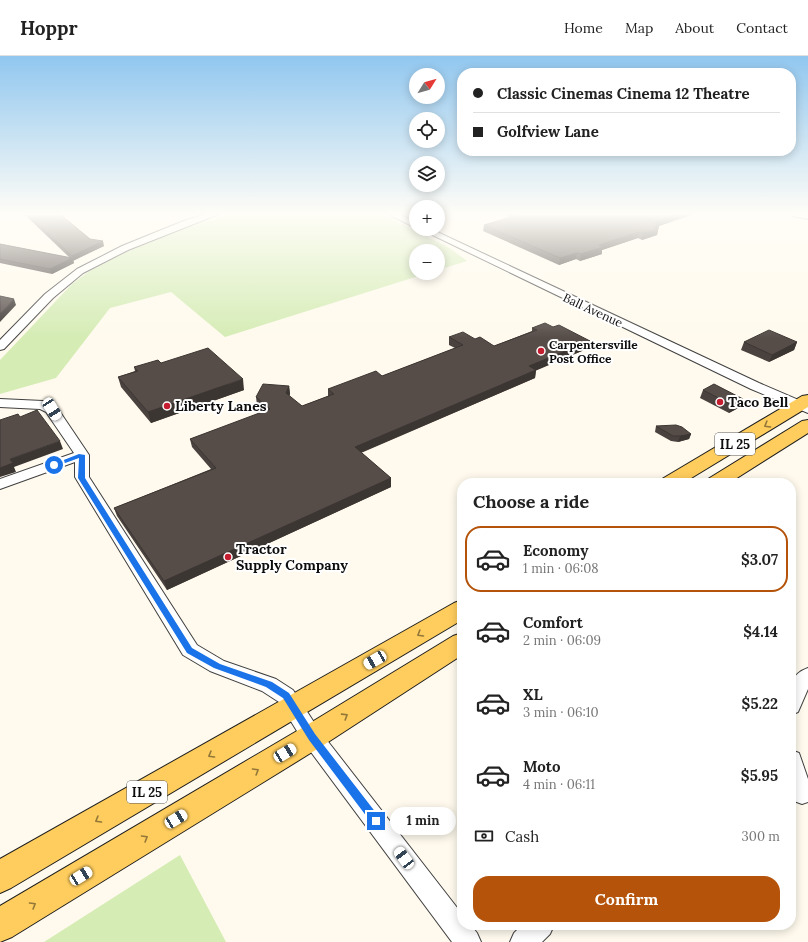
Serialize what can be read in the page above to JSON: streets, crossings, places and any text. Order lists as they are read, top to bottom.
{
  "streets": {
    "main road": ["IL 25"],
    "street": ["Ball Avenue"]
  },
  "crossings": [
    ["Ball Avenue", "IL 25"]
  ],
  "places": [
    "Carpentersville Post Office",
    "Taco Bell",
    "Liberty Lanes",
    "Tractor Supply Company"
  ],
  "north": "top right",
  "page": {
    "header": "Hoppr",
    "nav": [
      "Home",
      "Map",
      "About",
      "Contact"
    ],
    "map_buttons": ["+", "−"],
    "banner": ["Classic Cinemas Cinema 12 Theatre", "Golfview Lane"],
    "heading": "Choose a ride",
    "list": [
      {
        "name": "Economy",
        "note": "1 min · 06:08",
        "value": "$3.07"
      },
      {
        "name": "Comfort",
        "note": "2 min · 06:09",
        "value": "$4.14"
      },
      {
        "name": "XL",
        "note": "3 min · 06:10",
        "value": "$5.22"
      },
      {
        "name": "Moto",
        "note": "4 min · 06:11",
        "value": "$5.95"
      }
    ],
    "bubble": "1 min",
    "pay": ["Cash", "300 m"],
    "buttons": "Confirm"
  }
}
